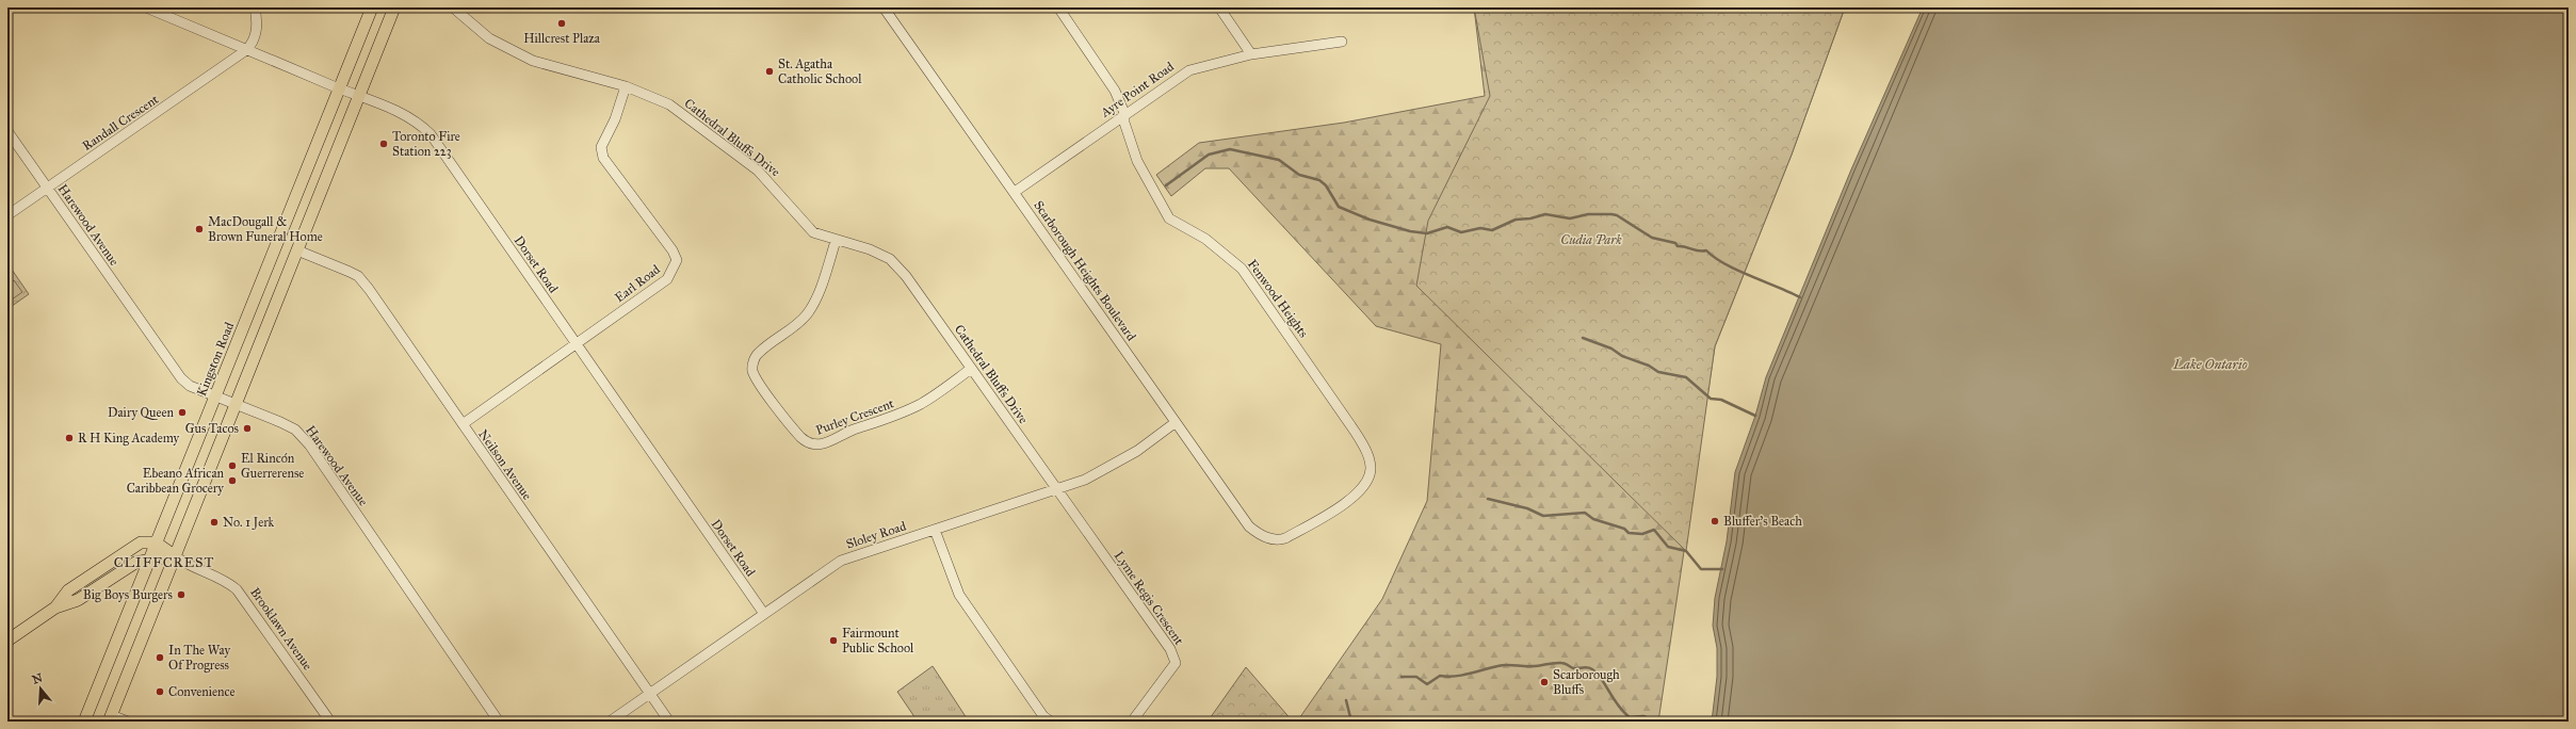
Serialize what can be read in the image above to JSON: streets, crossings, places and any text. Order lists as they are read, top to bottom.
{
  "streets": {
    "main road": ["Kingston Road"],
    "street": [
      "Ayre Point Road",
      "Randall Crescent",
      "Cathedral Bluffs Drive",
      "Harewood Avenue",
      "Dorset Road",
      "Scarborough Heights Boulevard",
      "Earl Road",
      "Fenwood Heights",
      "Purley Crescent",
      "Neilson Avenue",
      "Sloley Road",
      "Lyme Regis Crescent",
      "Brooklawn Avenue"
    ]
  },
  "crossings": [
    ["Ayre Point Road", "Scarborough Heights Boulevard"],
    ["Ayre Point Road", "Fenwood Heights"],
    ["Randall Crescent", "Harewood Avenue"],
    ["Randall Crescent", "Dorset Road"],
    ["Cathedral Bluffs Drive", "Earl Road"],
    ["Cathedral Bluffs Drive", "Purley Crescent"],
    ["Cathedral Bluffs Drive", "Sloley Road"],
    ["Cathedral Bluffs Drive", "Lyme Regis Crescent"],
    ["Harewood Avenue", "Kingston Road"],
    ["Dorset Road", "Earl Road"],
    ["Dorset Road", "Kingston Road"],
    ["Dorset Road", "Sloley Road"],
    ["Scarborough Heights Boulevard", "Fenwood Heights"],
    ["Scarborough Heights Boulevard", "Sloley Road"],
    ["Earl Road", "Neilson Avenue"],
    ["Neilson Avenue", "Sloley Road"],
    ["Sloley Road", "Lyme Regis Crescent"]
  ],
  "districts": ["CLIFFCREST"],
  "water": ["Lake Ontario"],
  "parks": ["Cudia Park"],
  "places": [
    "Hillcrest Plaza",
    "St. Agatha Catholic School",
    "Toronto Fire Station 223",
    "MacDougall & Brown Funeral Home",
    "Dairy Queen",
    "Gus Tacos",
    "R H King Academy",
    "El Rincón Guerrerense",
    "Ebeano African Caribbean Grocery",
    "Bluffer's Beach",
    "No. 1 Jerk",
    "Big Boys Burgers",
    "Fairmount Public School",
    "In The Way Of Progress",
    "Scarborough Bluffs",
    "Convenience"
  ],
  "north": "top"
}
